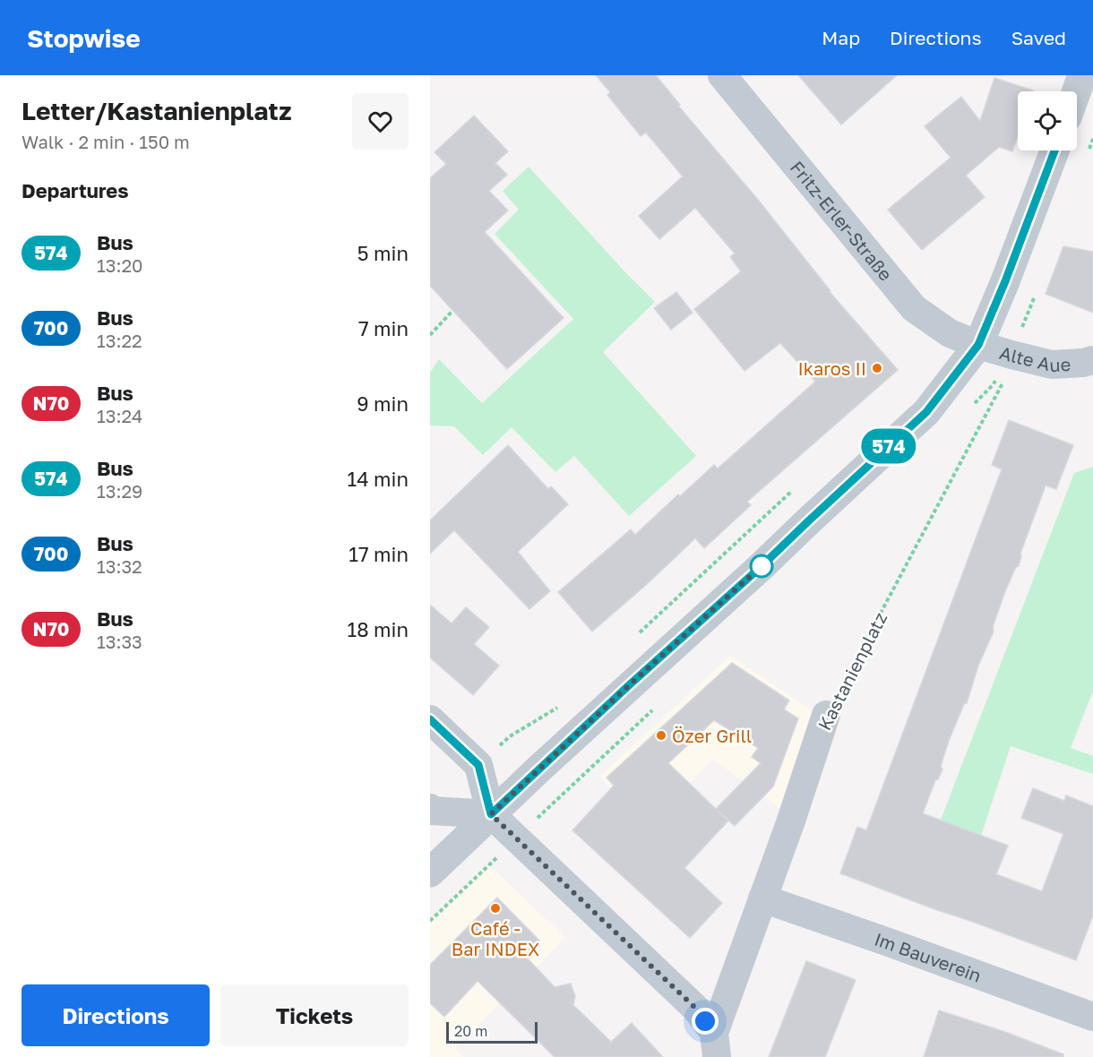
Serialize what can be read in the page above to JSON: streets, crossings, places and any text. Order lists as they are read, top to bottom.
{
  "streets": {
    "street": [
      "Fritz-Erler-Straße",
      "Alte Aue",
      "Kastanienplatz",
      "Im Bauverein"
    ]
  },
  "crossings": [
    ["Fritz-Erler-Straße", "Alte Aue"],
    ["Alte Aue", "Kastanienplatz"],
    ["Kastanienplatz", "Im Bauverein"]
  ],
  "places": ["Ikaros II", "Özer Grill", "Café - Bar INDEX"],
  "lines": ["bus line 574"],
  "scale_bar": "20 m",
  "page": {
    "header": "Stopwise",
    "nav": ["Map", "Directions", "Saved"],
    "heading": [
      ["Letter/Kastanienplatz", "Walk · 2 min · 150 m"],
      "Departures"
    ],
    "on_map": "574",
    "list": [
      {
        "mark": "574",
        "name": "Bus",
        "note": "13:20",
        "value": "5 min"
      },
      {
        "mark": "700",
        "name": "Bus",
        "note": "13:22",
        "value": "7 min"
      },
      {
        "mark": "N70",
        "name": "Bus",
        "note": "13:24",
        "value": "9 min"
      },
      {
        "mark": "574",
        "name": "Bus",
        "note": "13:29",
        "value": "14 min"
      },
      {
        "mark": "700",
        "name": "Bus",
        "note": "13:32",
        "value": "17 min"
      },
      {
        "mark": "N70",
        "name": "Bus",
        "note": "13:33",
        "value": "18 min"
      }
    ],
    "buttons": ["Directions", "Tickets"],
    "scale": "20 m"
  }
}
